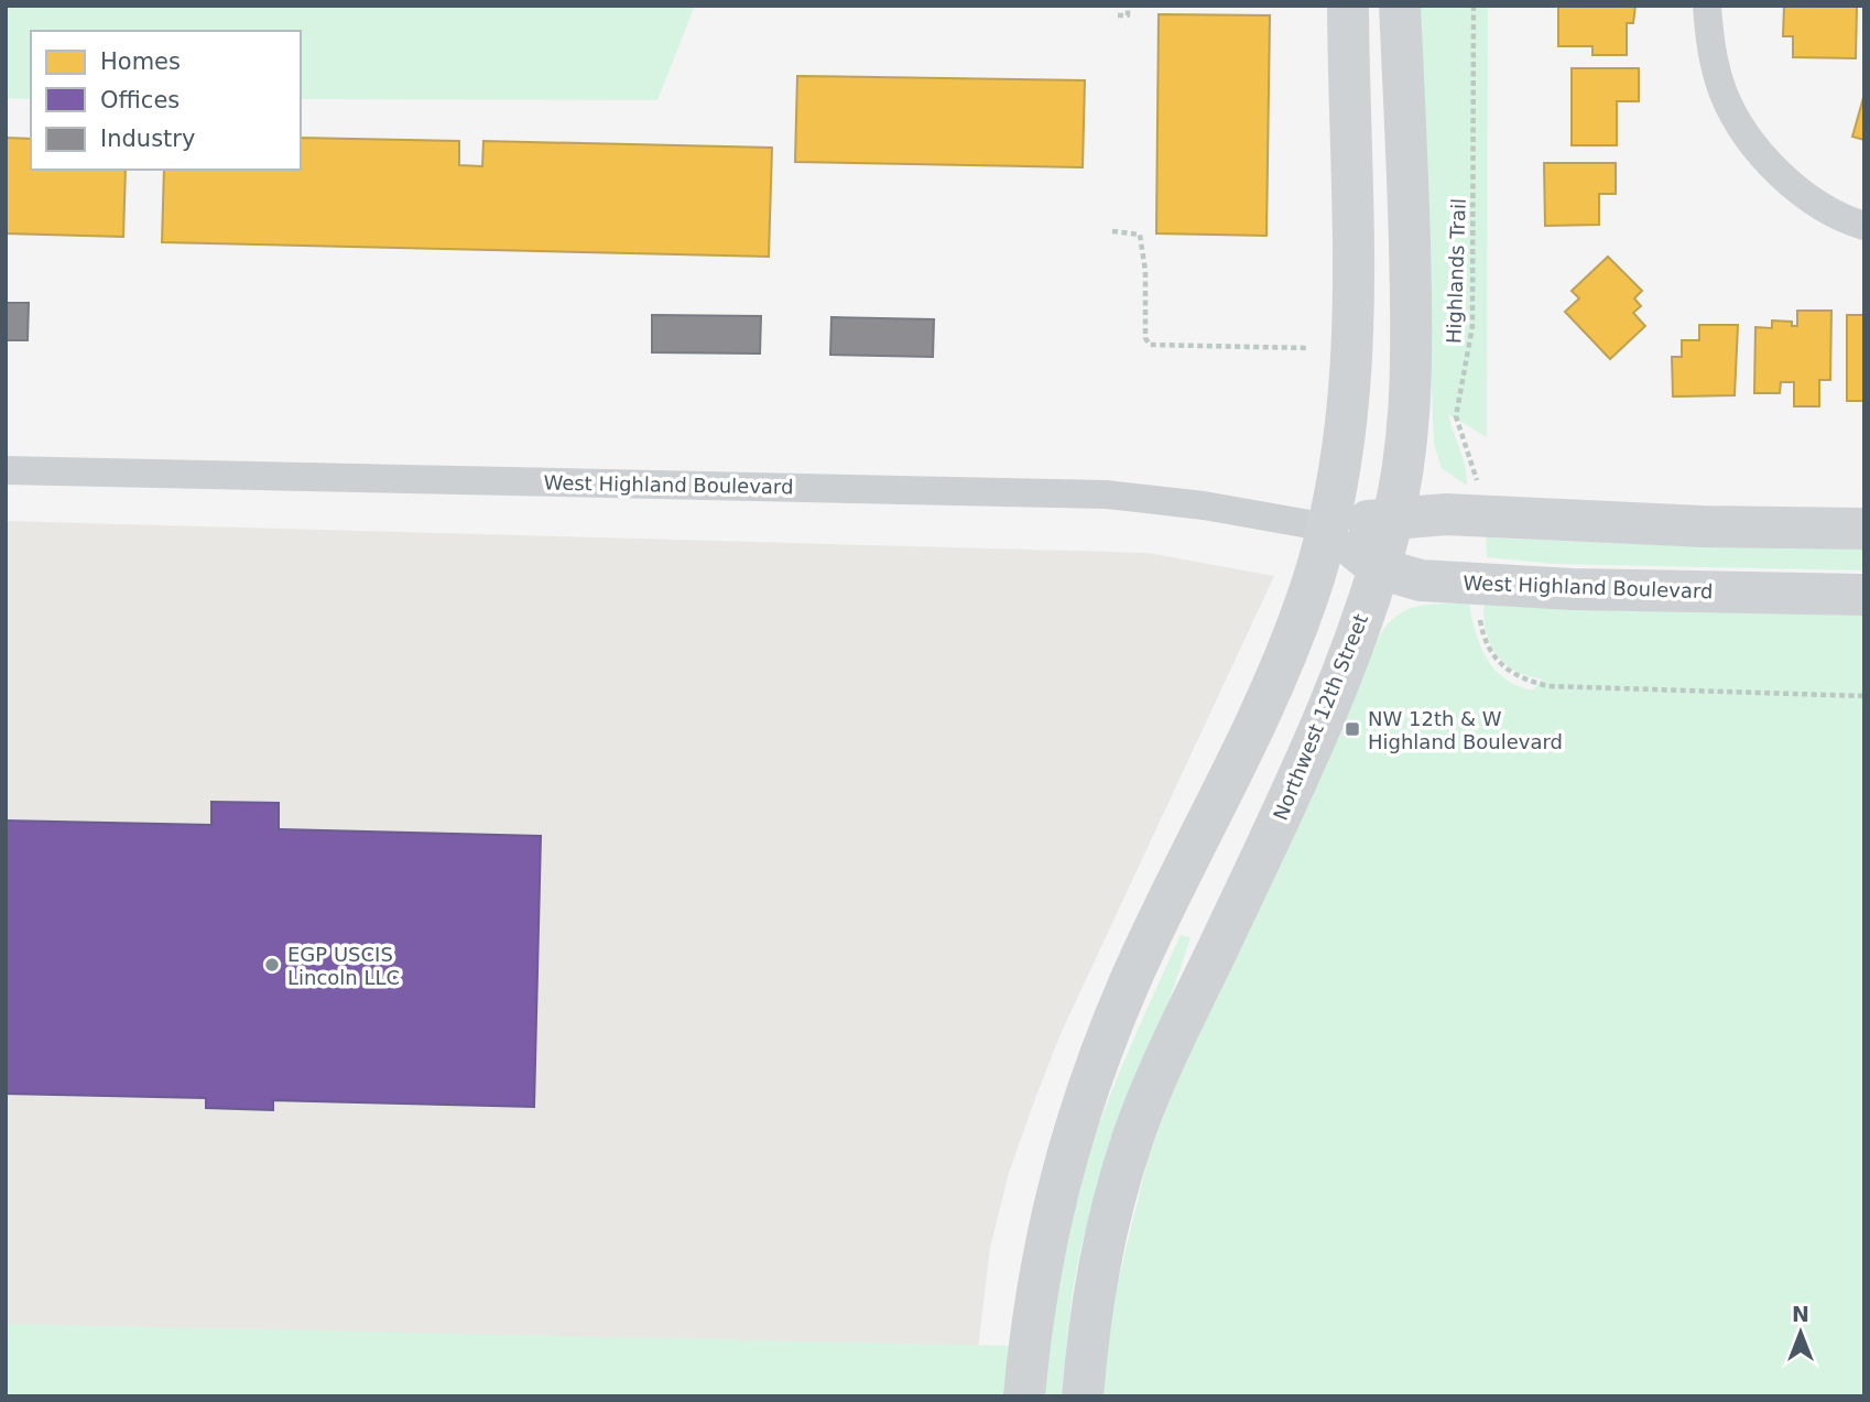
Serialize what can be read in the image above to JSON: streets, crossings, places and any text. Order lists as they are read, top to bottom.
{
  "streets": {
    "main road": ["West Highland Boulevard", "Northwest 12th Street"],
    "path": ["Highlands Trail"]
  },
  "crossings": [
    ["Highlands Trail", "West Highland Boulevard"],
    ["West Highland Boulevard", "Northwest 12th Street"]
  ],
  "places": {
    "transit": ["NW 12th & W Highland Boulevard"],
    "other": ["EGP USCIS Lincoln LLC"]
  },
  "legend": ["Homes", "Offices", "Industry"],
  "north": "top"
}
